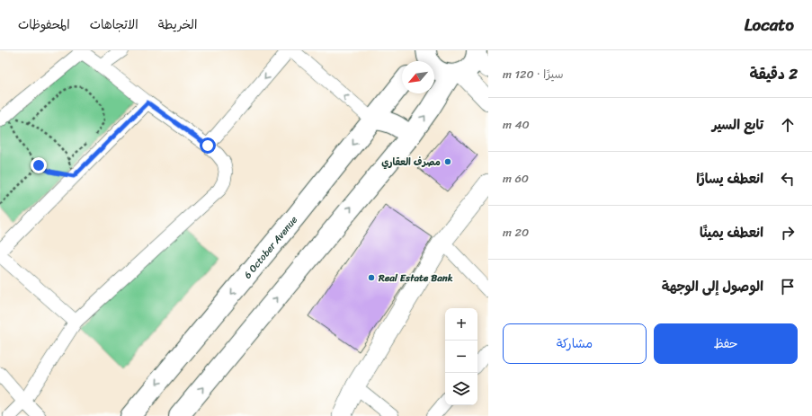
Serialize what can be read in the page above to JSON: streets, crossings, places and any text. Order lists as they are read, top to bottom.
{
  "streets": {
    "main road": ["6 October Avenue"]
  },
  "places": ["مصرف العقاري", "Real Estate Bank"],
  "north": "bottom left",
  "page": {
    "header": "Locato",
    "nav": ["الخريطة", "الاتجاهات", "المحفوظات"],
    "heading": ["2 دقيقة", "سيرًا · 120 m"],
    "list": [
      ["تابع السير", "40 m"],
      ["انعطف يسارًا", "60 m"],
      ["انعطف يمينًا", "20 m"],
      "الوصول إلى الوجهة"
    ],
    "map_buttons": ["+", "−"],
    "buttons": ["حفظ", "مشاركة"]
  }
}
